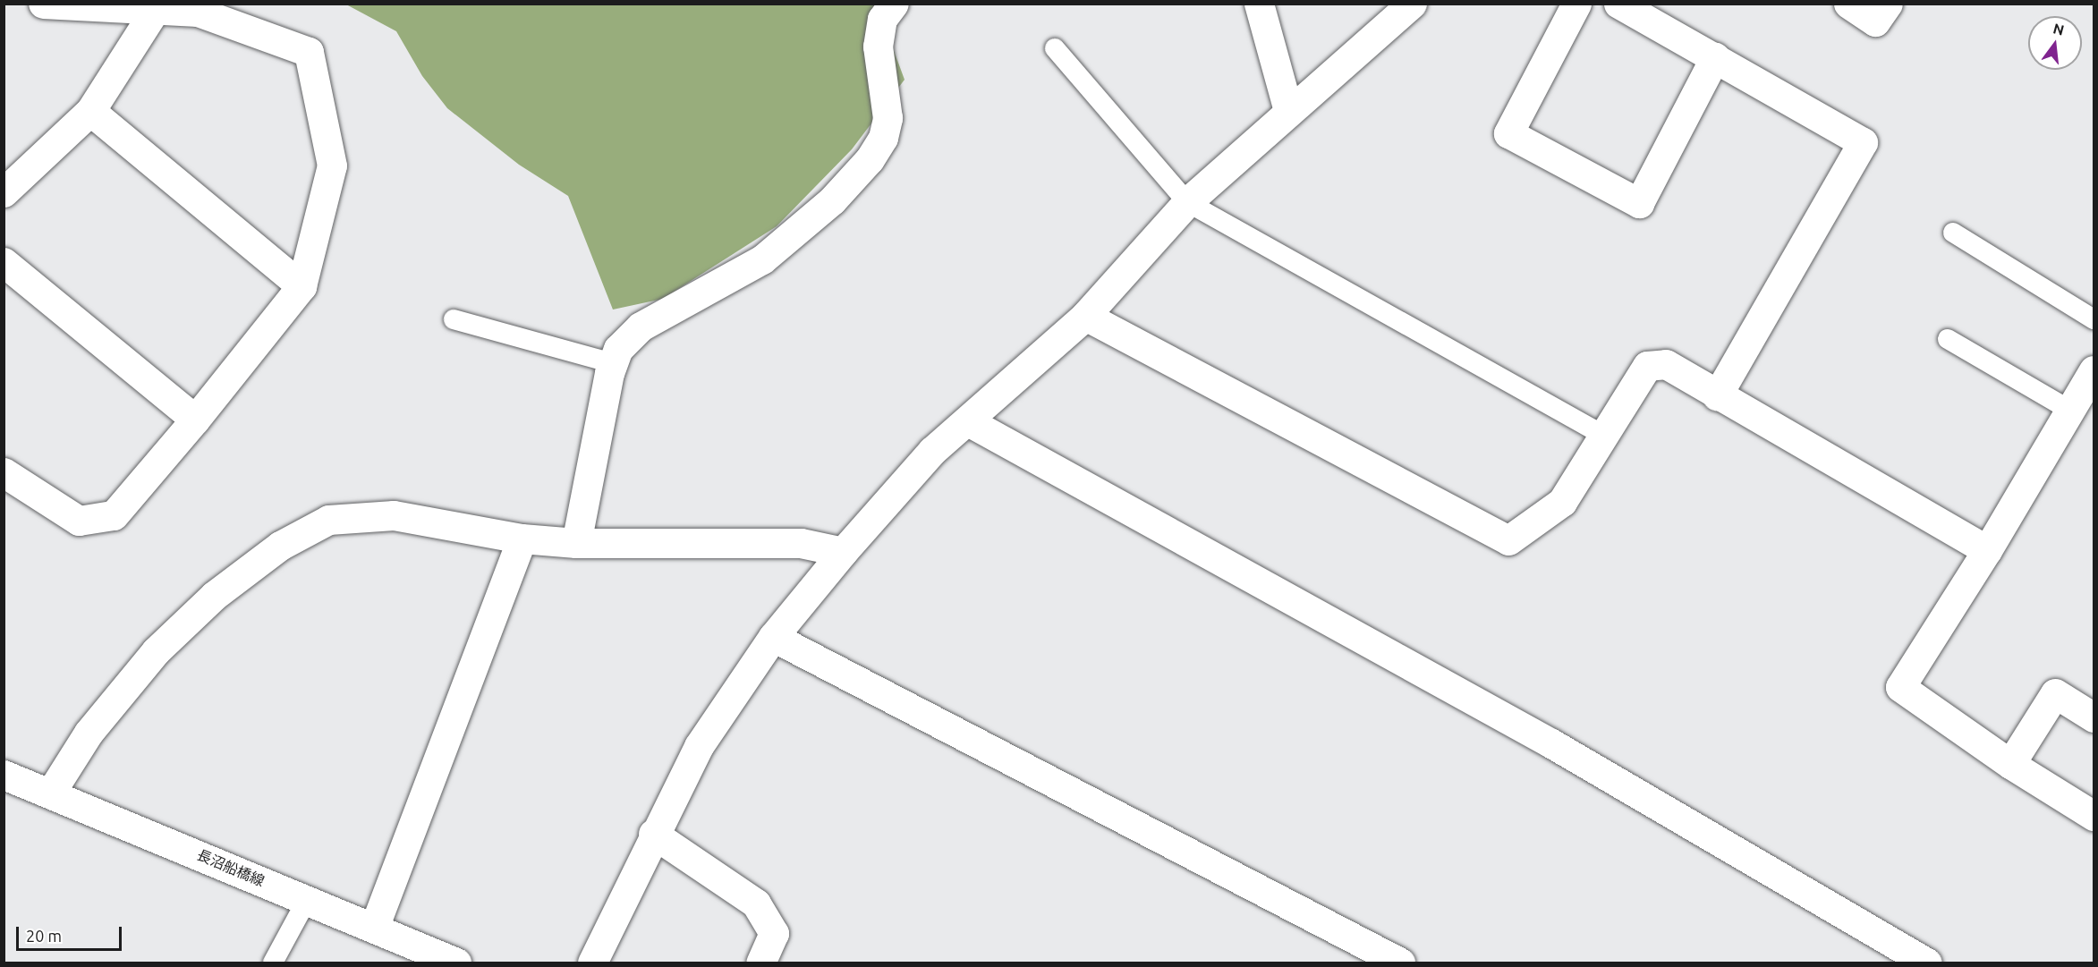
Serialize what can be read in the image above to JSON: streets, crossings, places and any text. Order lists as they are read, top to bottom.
{
  "streets": {
    "street": ["長沼船橋線"]
  },
  "scale_bar": "20 m",
  "north": "top"
}
